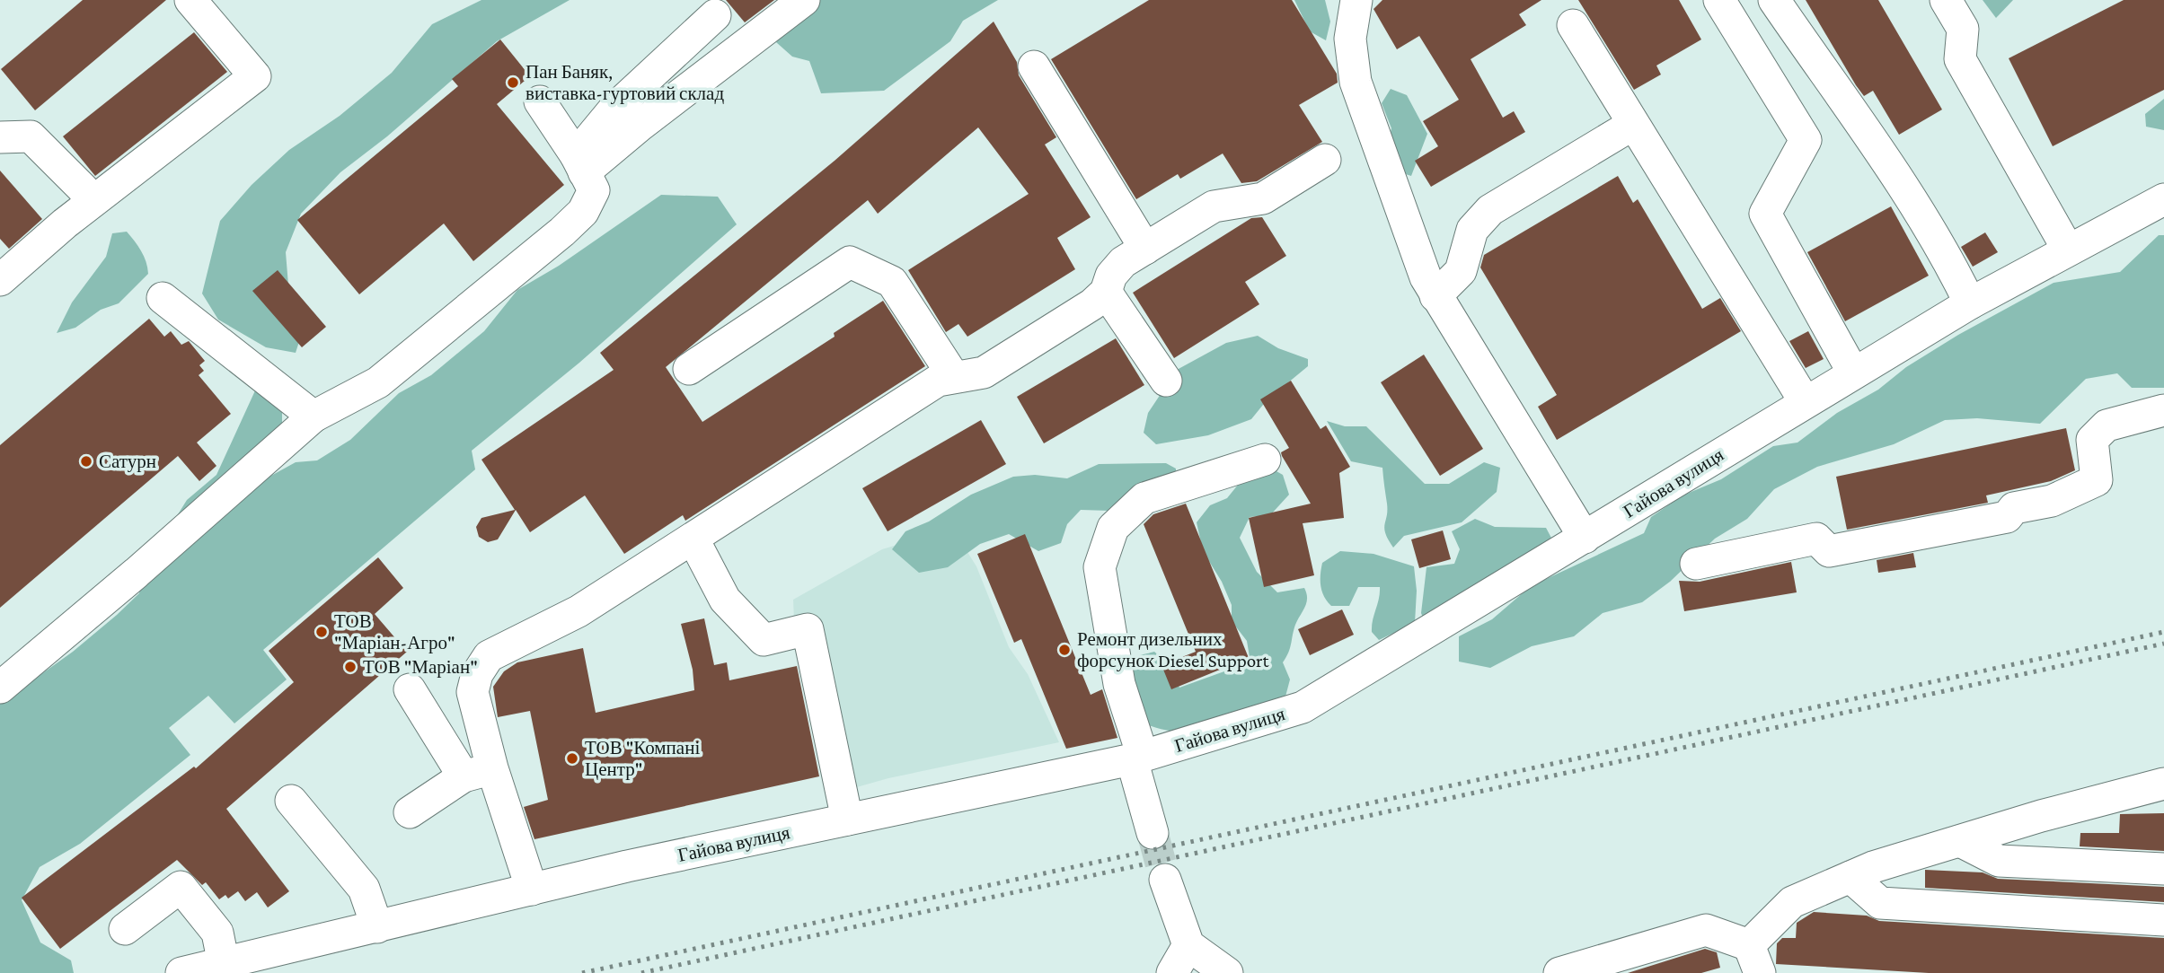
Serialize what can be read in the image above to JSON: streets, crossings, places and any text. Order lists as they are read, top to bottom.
{
  "streets": {
    "street": ["Гайова вулиця"]
  },
  "places": [
    "Пан Баняк, виставка-гуртовий склад",
    "Сатурн",
    "ТОВ \"Маріан-Агро\"",
    "Ремонт дизельних форсунок Diesel Support",
    "ТОВ \"Маріан\"",
    "ТОВ \"Компані Центр\""
  ]
}
